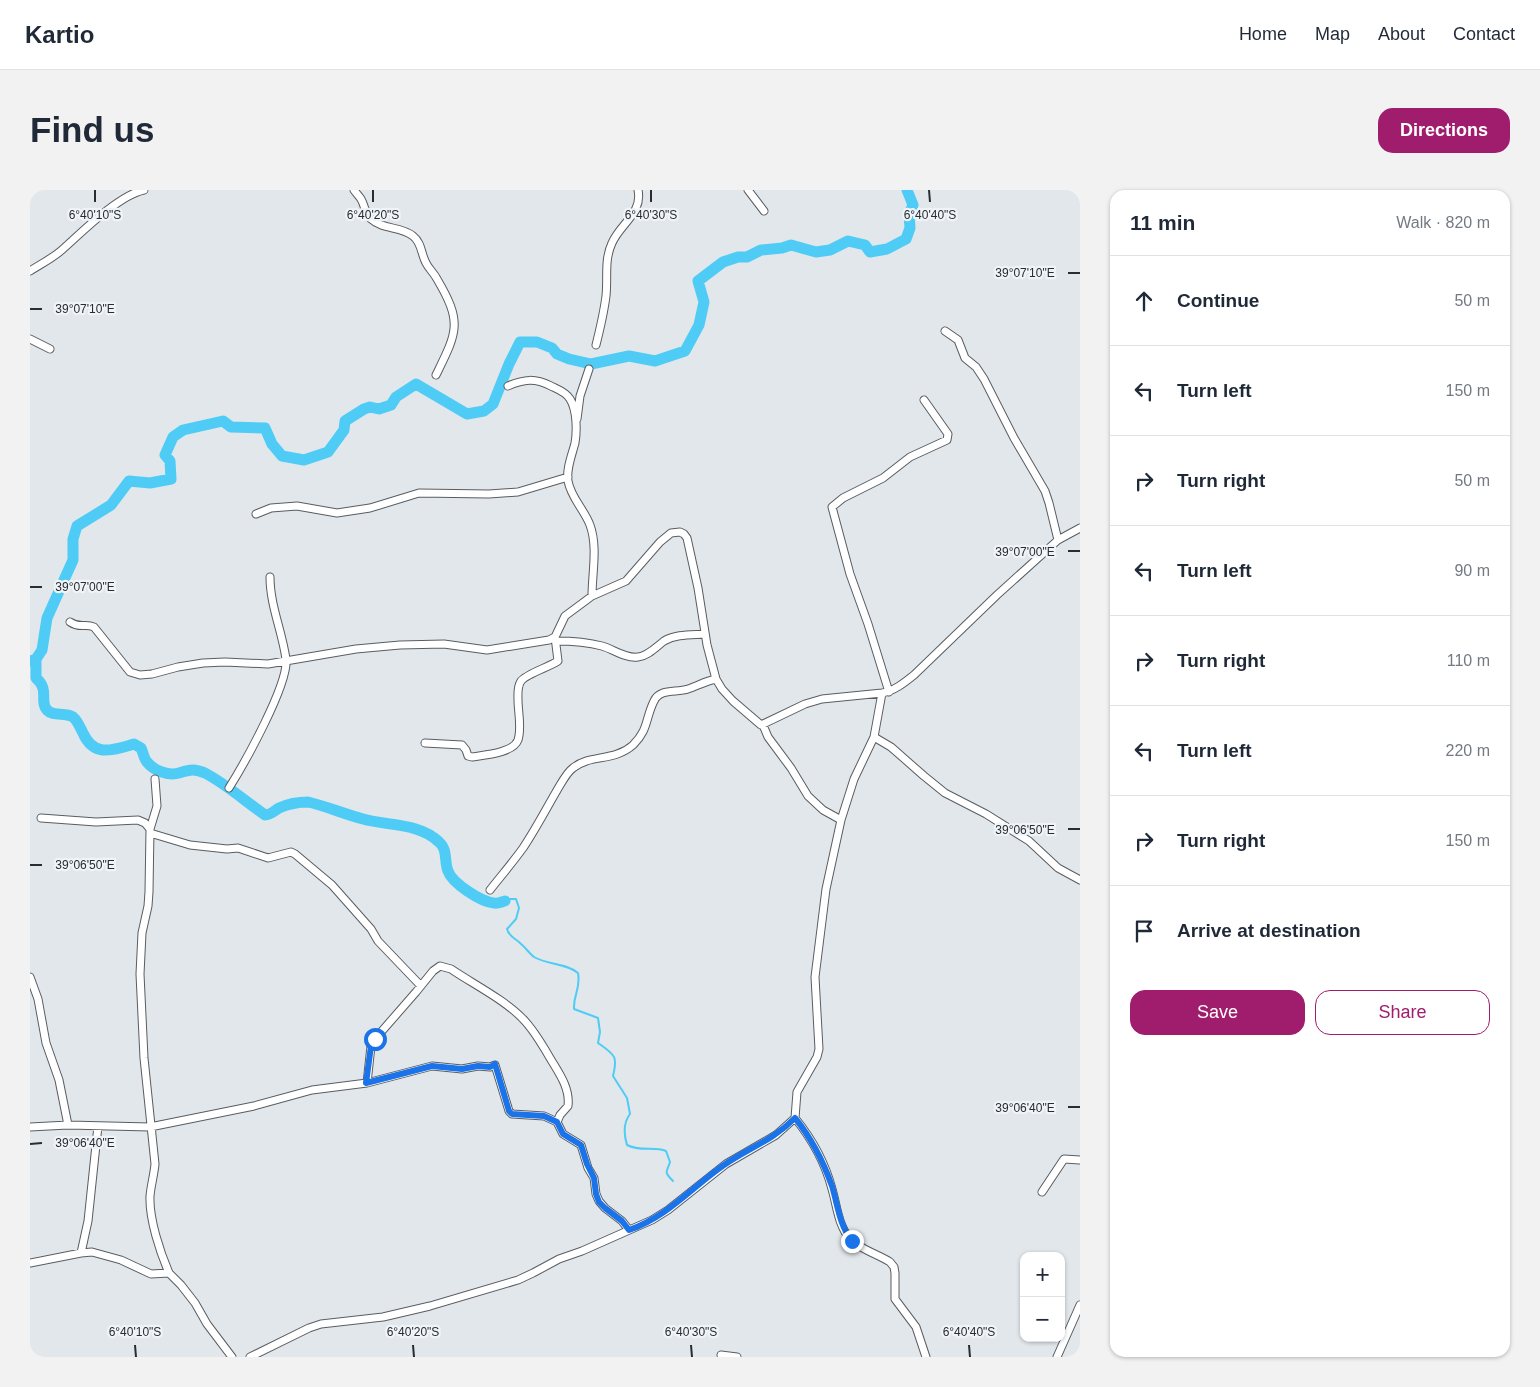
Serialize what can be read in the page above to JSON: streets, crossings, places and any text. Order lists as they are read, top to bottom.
{
  "page": {
    "header": "Kartio",
    "nav": [
      "Home",
      "Map",
      "About",
      "Contact"
    ],
    "buttons": [
      "Directions",
      ["Save", "Share"]
    ],
    "title": "Find us",
    "heading": ["11 min", "Walk · 820 m"],
    "list": [
      ["Continue", "50 m"],
      ["Turn left", "150 m"],
      ["Turn right", "50 m"],
      ["Turn left", "90 m"],
      ["Turn right", "110 m"],
      ["Turn left", "220 m"],
      ["Turn right", "150 m"],
      "Arrive at destination"
    ],
    "map_buttons": ["+", "−"]
  },
  "coordinates": [
    "6°40'10\"S",
    "6°40'20\"S",
    "6°40'30\"S",
    "6°40'40\"S",
    "39°07'10\"E",
    "39°07'00\"E",
    "39°06'50\"E",
    "39°06'40\"E"
  ]
}
